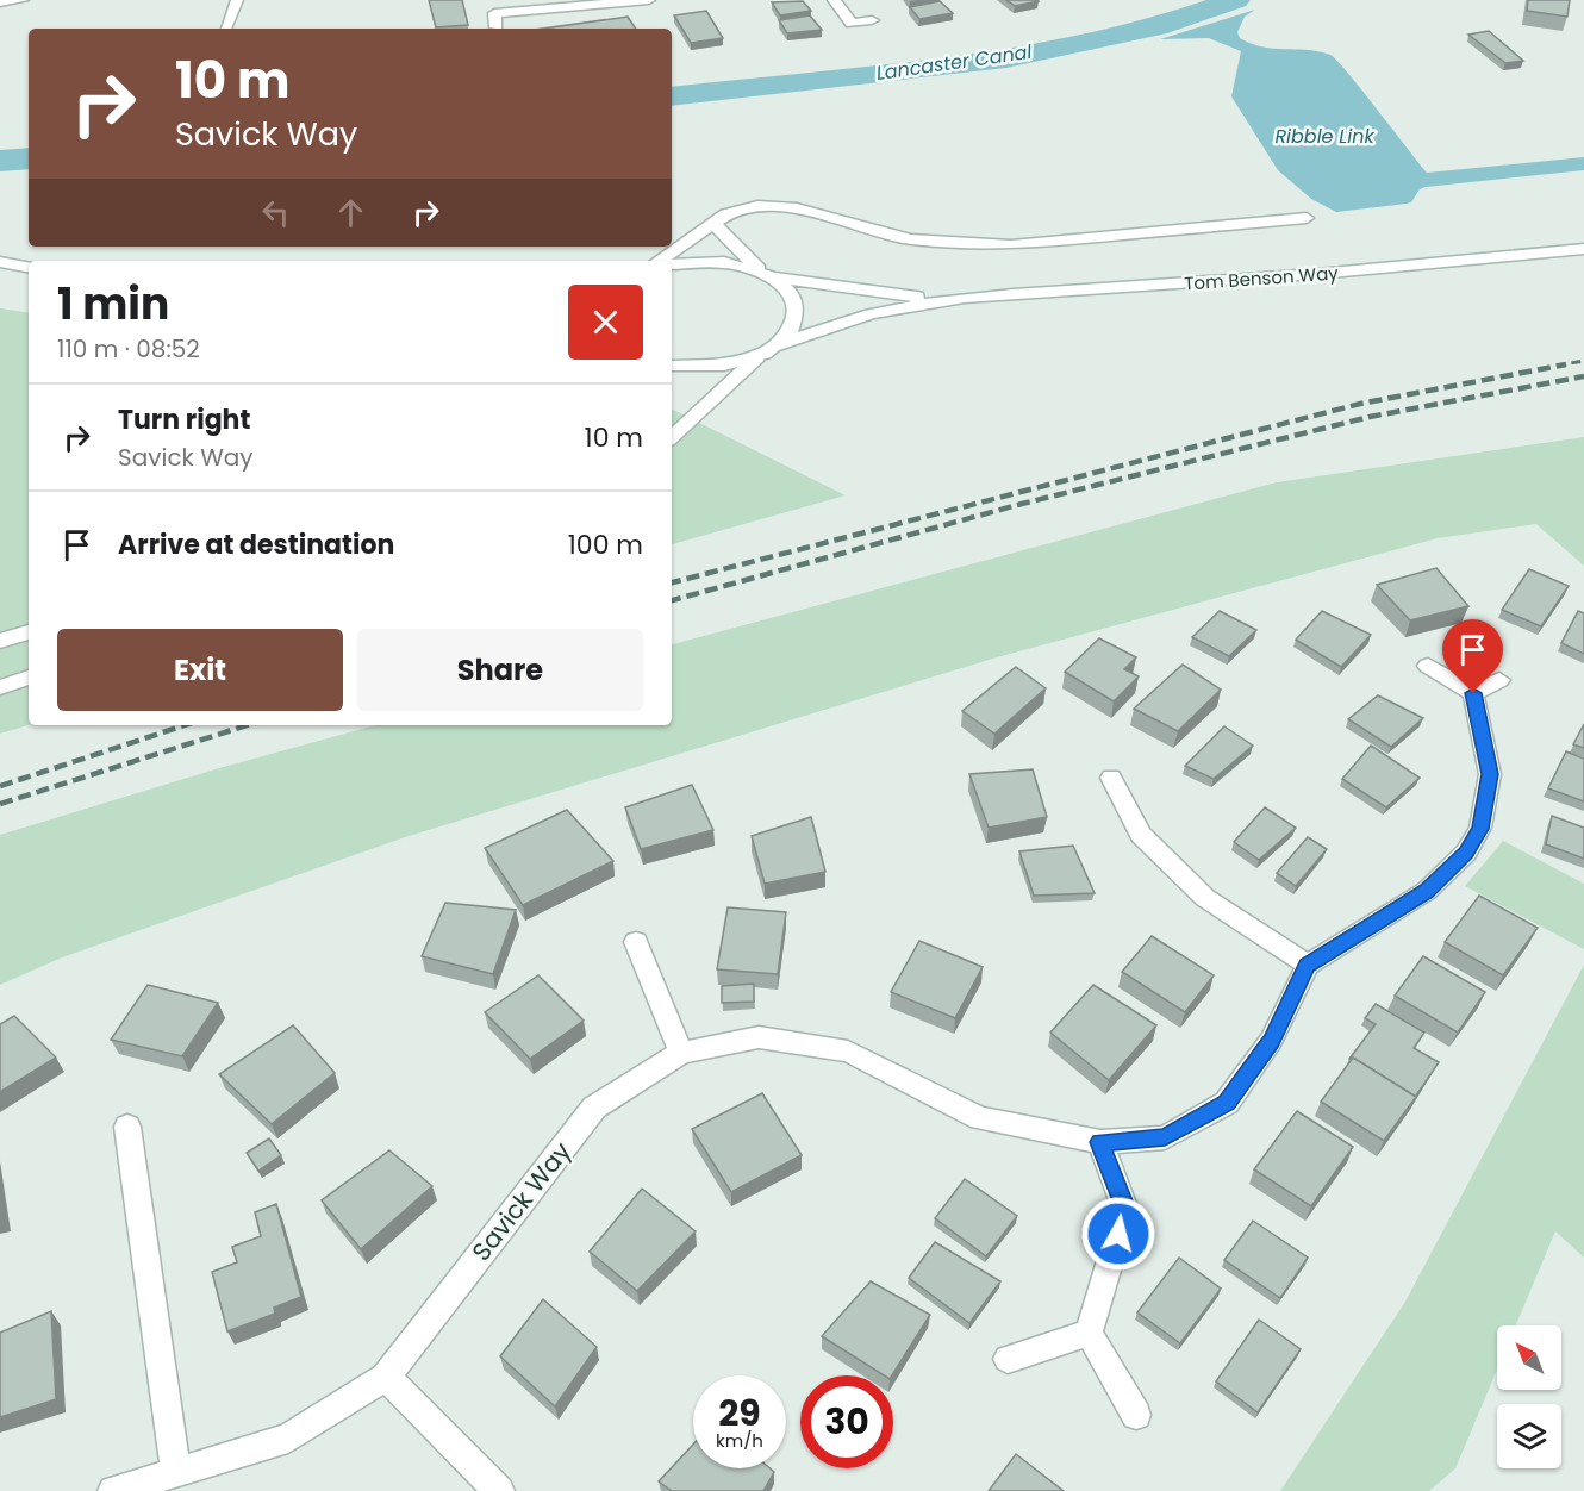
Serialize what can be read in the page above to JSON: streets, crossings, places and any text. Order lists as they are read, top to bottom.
{
  "streets": {
    "street": ["Tom Benson Way", "Savick Way"]
  },
  "water": ["Lancaster Canal", "Ribble Link"],
  "north": "top left",
  "page": {
    "turn": ["10 m", "Savick Way"],
    "heading": ["1 min", "110 m · 08:52"],
    "list": [
      {
        "name": "Turn right",
        "note": "Savick Way",
        "value": "10 m"
      },
      {
        "name": "Arrive at destination",
        "value": "100 m"
      }
    ],
    "buttons": ["Exit", "Share"],
    "speed": "29 km/h",
    "limit": "30"
  }
}
